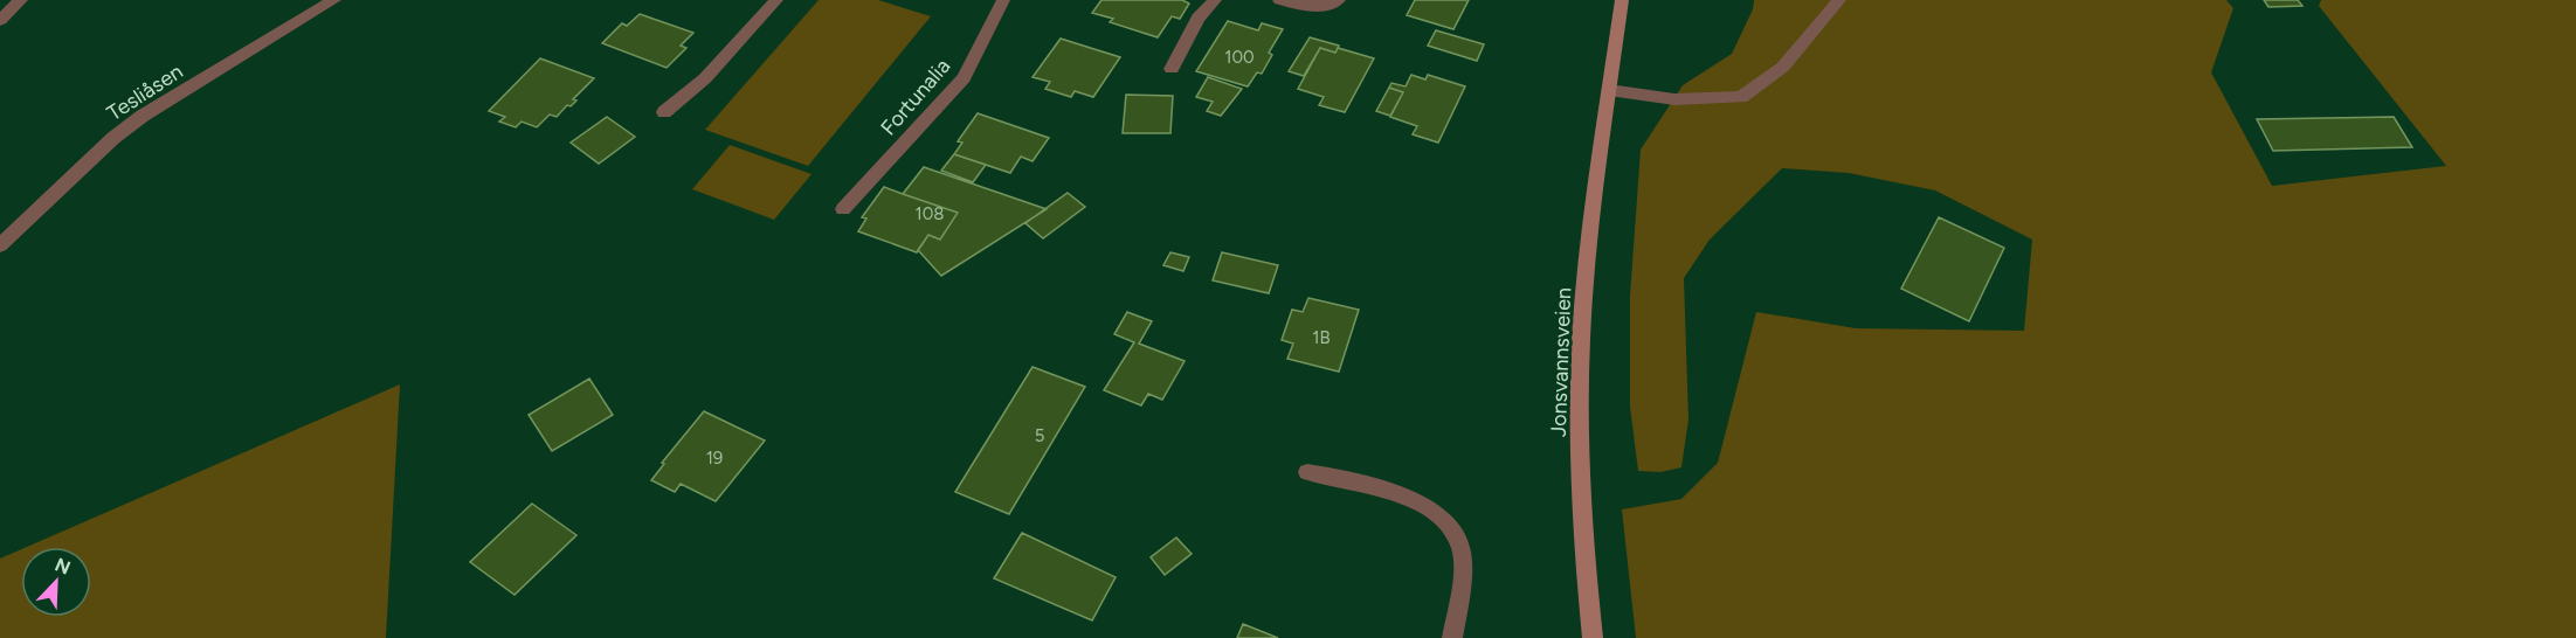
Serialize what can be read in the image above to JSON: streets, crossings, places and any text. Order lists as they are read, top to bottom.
{
  "streets": {
    "main road": ["Jonsvannsveien"],
    "street": ["Tesliåsen", "Fortunalia"]
  },
  "house_numbers": [
    "100",
    "108",
    "1B",
    "5",
    "19"
  ],
  "north": "top right"
}
